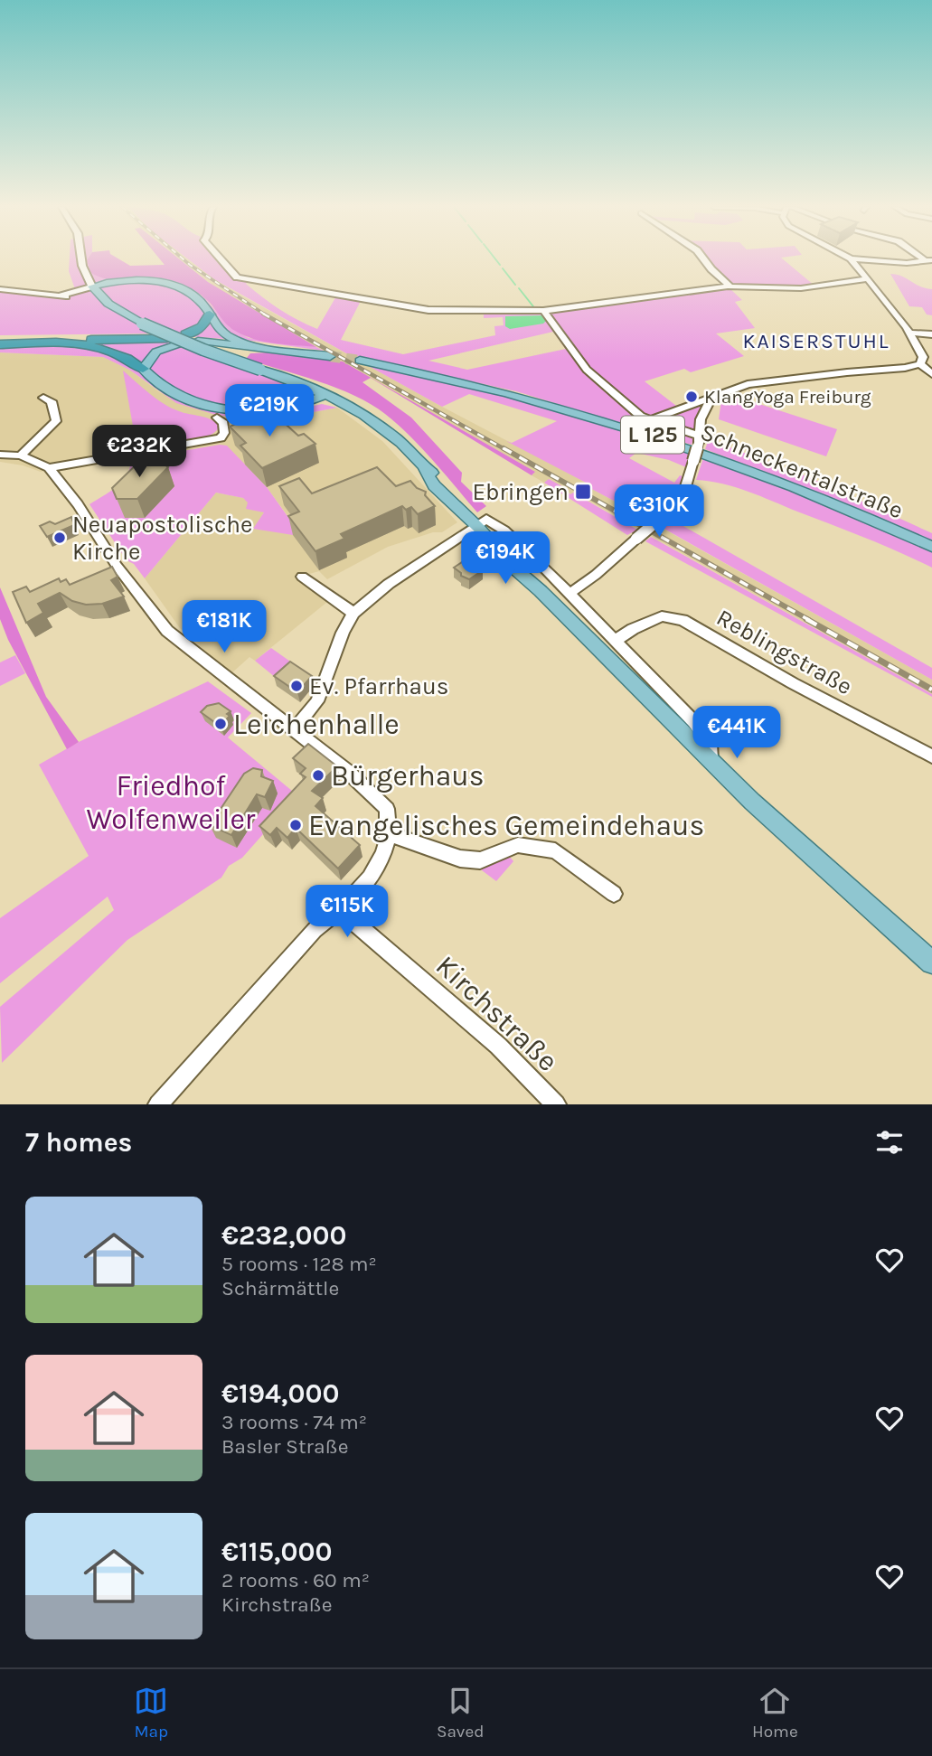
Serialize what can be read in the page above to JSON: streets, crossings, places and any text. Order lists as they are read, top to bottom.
{
  "streets": {
    "main road": ["L 125", "Schneckentalstraße"],
    "street": ["Reblingstraße", "Kirchstraße"]
  },
  "districts": ["KAISERSTUHL"],
  "parks": ["Friedhof Wolfenweiler"],
  "places": {
    "other": [
      "KlangYoga Freiburg",
      "Neuapostolische Kirche",
      "Ev. Pfarrhaus",
      "Leichenhalle",
      "Bürgerhaus",
      "Evangelisches Gemeindehaus"
    ],
    "transit": ["Ebringen"]
  },
  "page": {
    "price": [
      "€219K",
      "€232K",
      "€310K",
      "€194K",
      "€181K",
      "€441K",
      "€115K"
    ],
    "heading": "7 homes",
    "list": [
      {
        "name": "€232,000",
        "note": "5 rooms · 128 m² · Schärmättle"
      },
      {
        "name": "€194,000",
        "note": "3 rooms · 74 m² · Basler Straße"
      },
      {
        "name": "€115,000",
        "note": "2 rooms · 60 m² · Kirchstraße"
      }
    ],
    "tabs": ["Map", "Saved", "Home"]
  }
}
